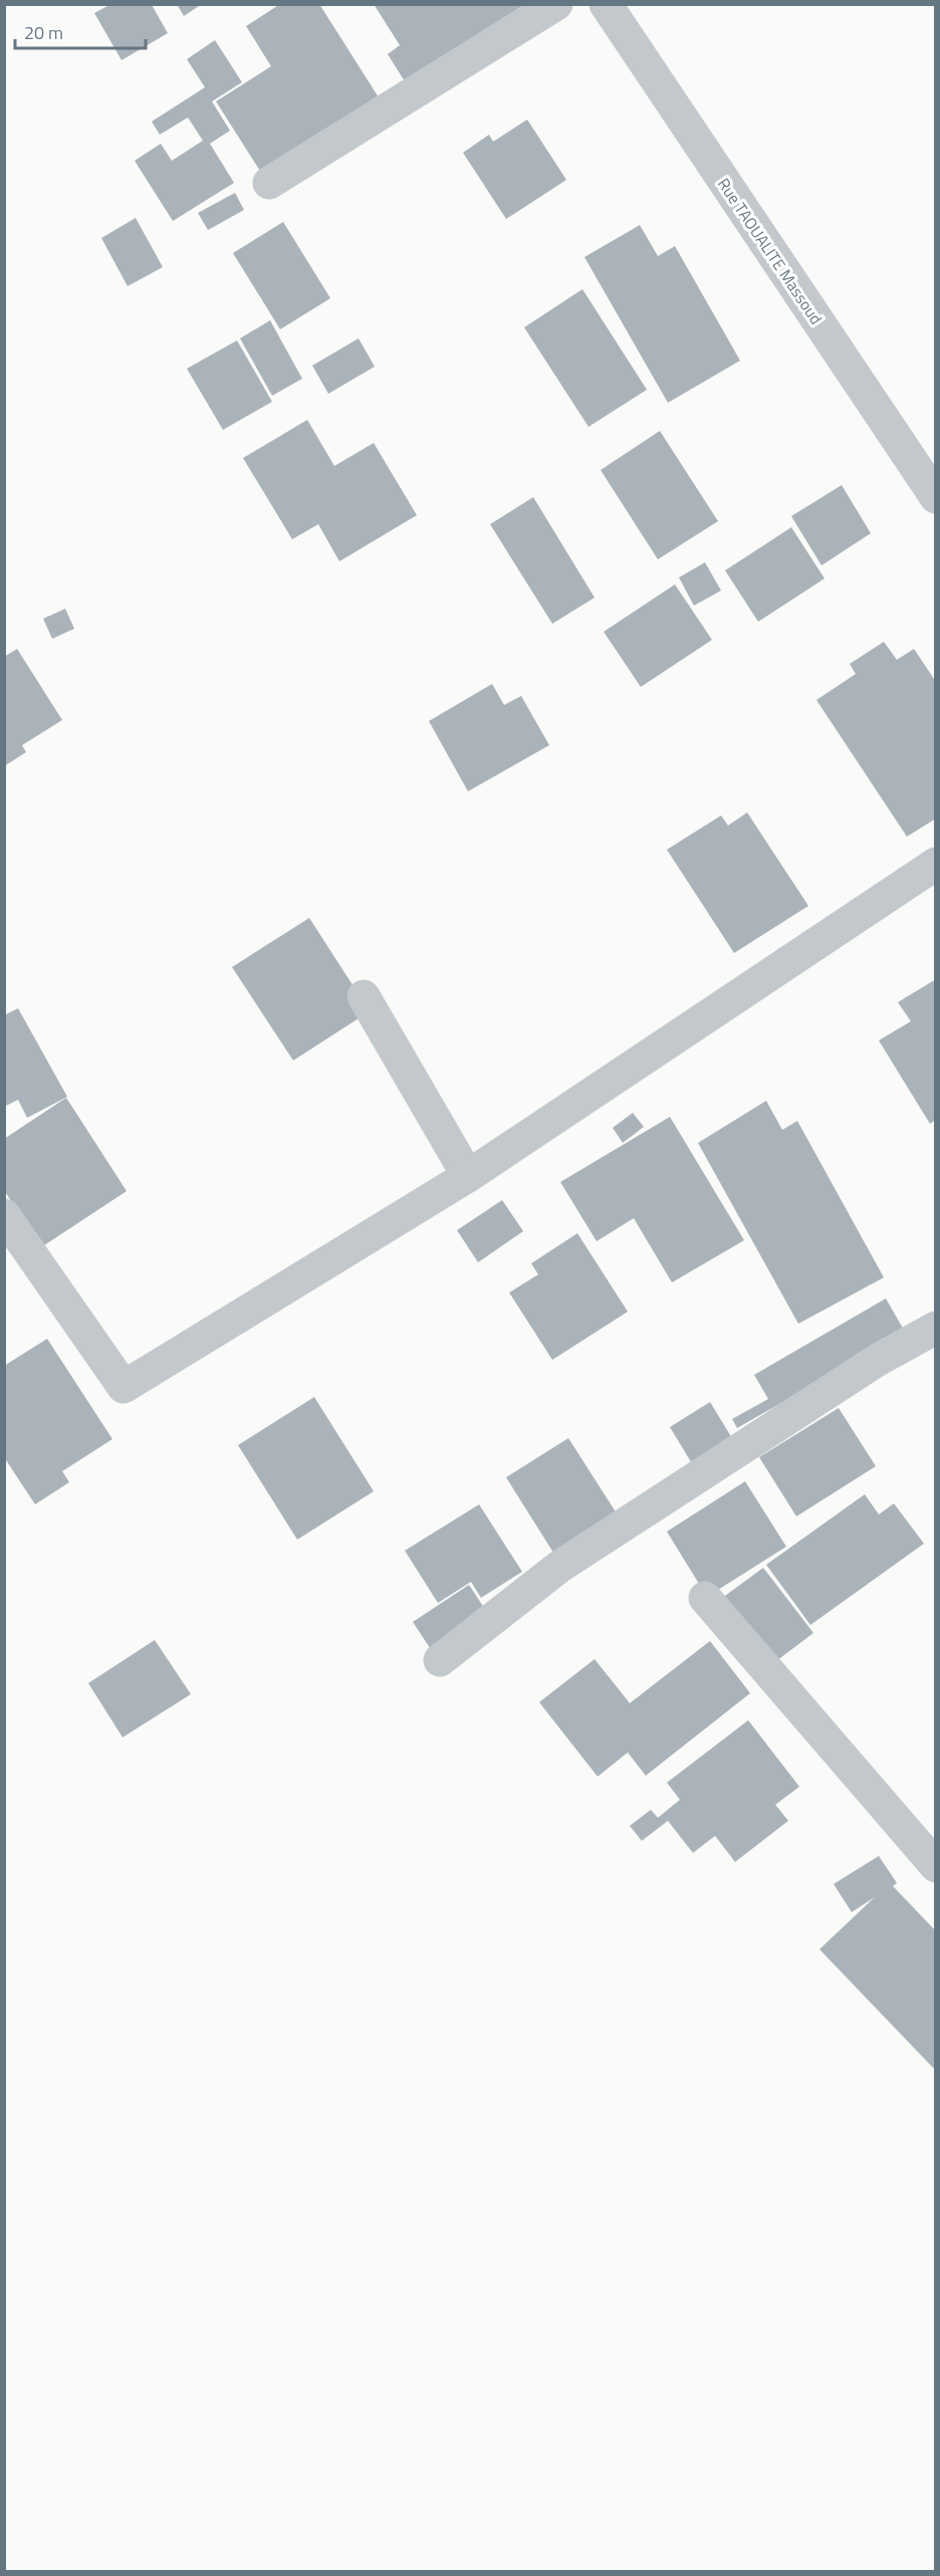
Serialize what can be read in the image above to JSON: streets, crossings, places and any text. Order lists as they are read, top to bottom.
{
  "streets": {
    "street": ["Rue TAOUALITE Massoud"]
  },
  "scale_bar": "20 m"
}
